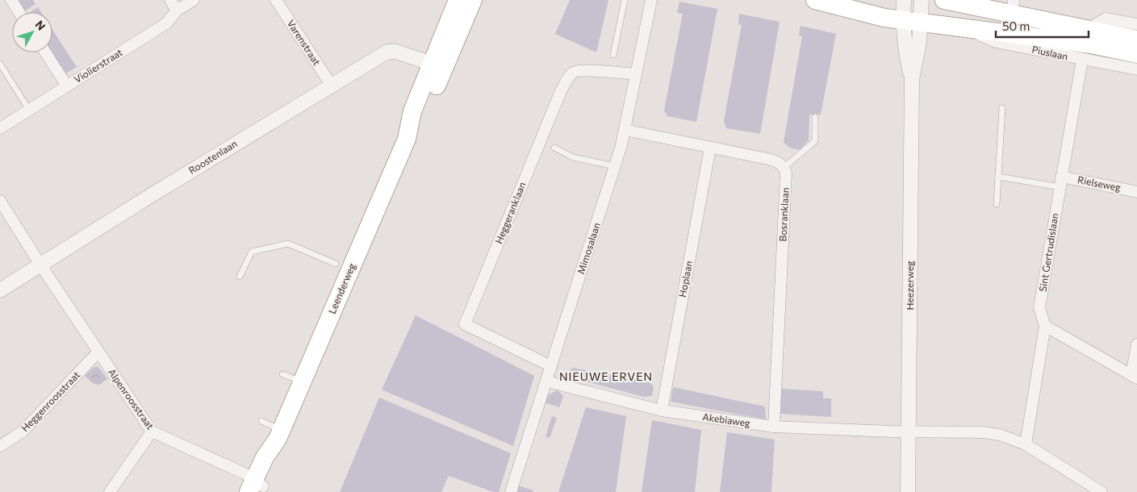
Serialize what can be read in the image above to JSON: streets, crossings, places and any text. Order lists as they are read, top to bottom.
{
  "streets": {
    "main road": ["Piuslaan", "Leenderweg"],
    "street": [
      "Varenstraat",
      "Violierstraat",
      "Roostenlaan",
      "Rielseweg",
      "Heggeranklaan",
      "Bosranklaan",
      "Mimosalaan",
      "Sint Gertrudislaan",
      "Hoplaan",
      "Heezerweg",
      "Alpenroosstraat",
      "Heggenroosstraat",
      "Akebiaweg"
    ]
  },
  "crossings": [
    ["Varenstraat", "Roostenlaan"],
    ["Piuslaan", "Sint Gertrudislaan"],
    ["Piuslaan", "Heezerweg"],
    ["Roostenlaan", "Leenderweg"],
    ["Roostenlaan", "Alpenroosstraat"],
    ["Rielseweg", "Sint Gertrudislaan"],
    ["Heggeranklaan", "Mimosalaan"],
    ["Bosranklaan", "Akebiaweg"],
    ["Mimosalaan", "Akebiaweg"],
    ["Sint Gertrudislaan", "Akebiaweg"],
    ["Hoplaan", "Akebiaweg"],
    ["Heezerweg", "Akebiaweg"],
    ["Leenderweg", "Alpenroosstraat"],
    ["Alpenroosstraat", "Heggenroosstraat"]
  ],
  "districts": ["NIEUWE ERVEN"],
  "scale_bar": "50 m",
  "north": "top right"
}
